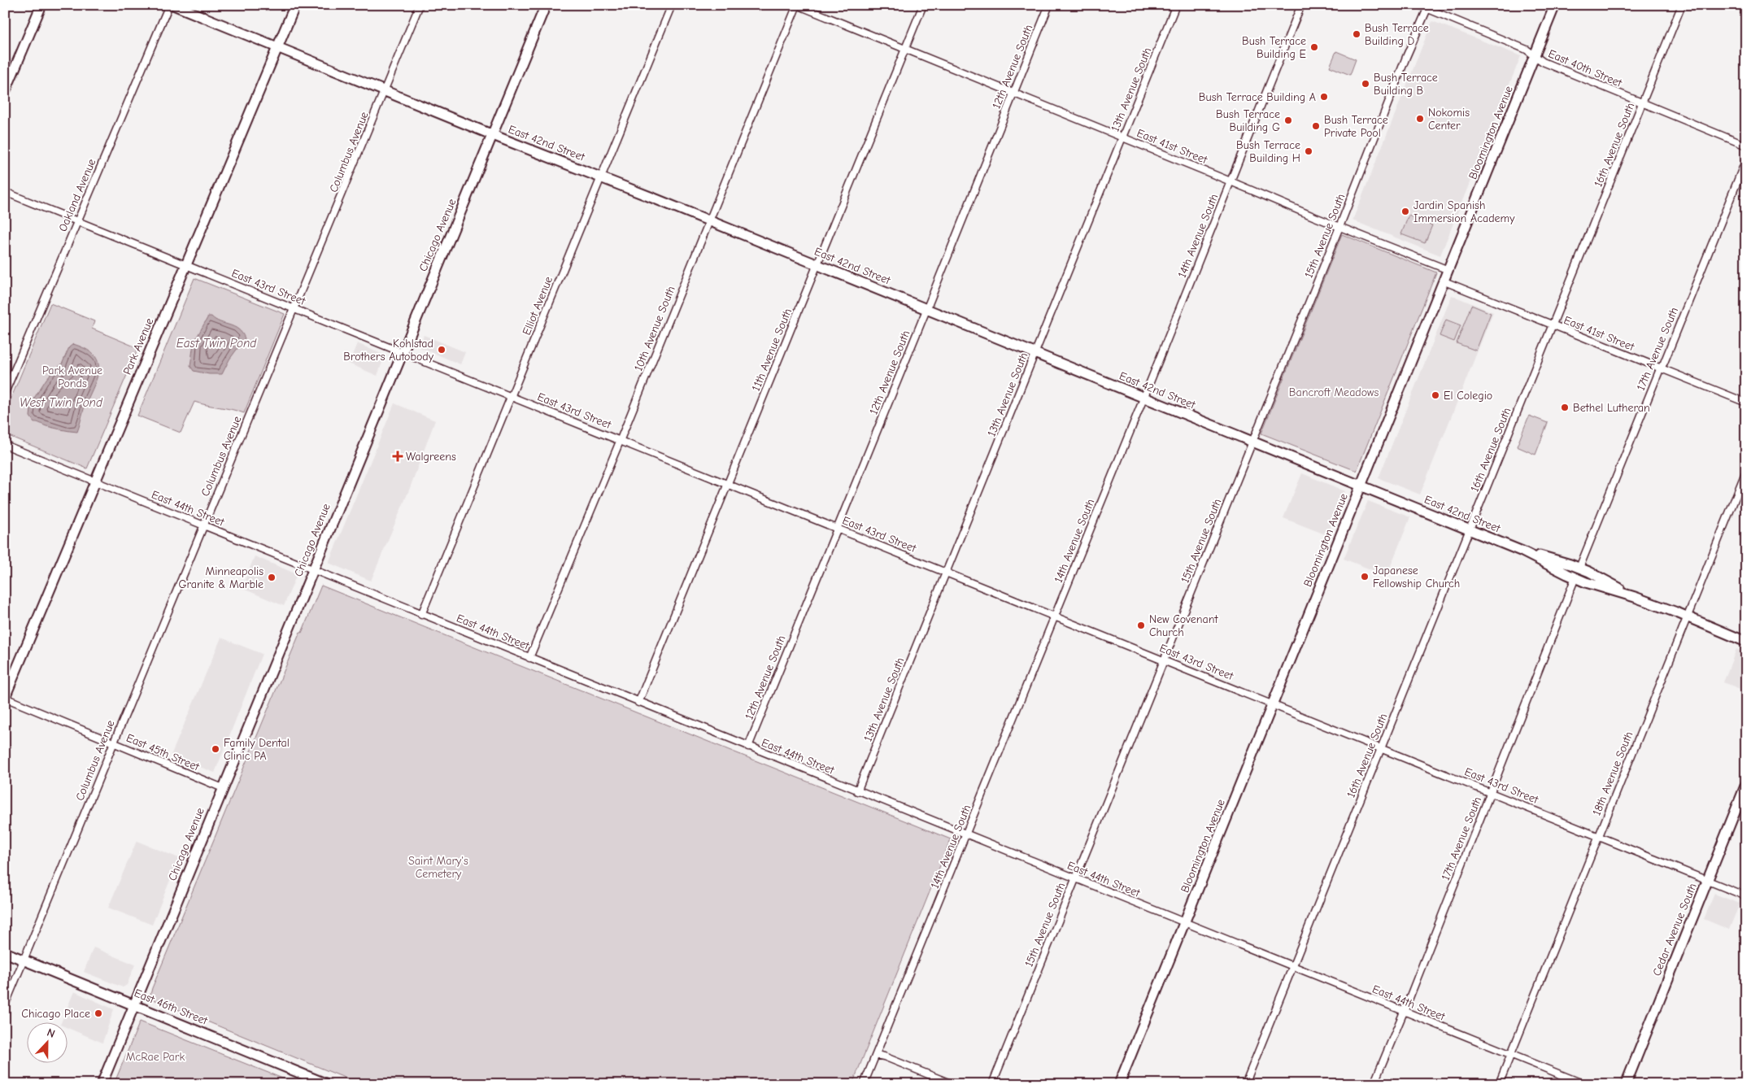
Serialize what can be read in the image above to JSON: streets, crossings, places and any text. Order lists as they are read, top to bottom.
{
  "streets": {
    "street": [
      "12th Avenue South",
      "East 40th Street",
      "13th Avenue South",
      "Bloomington Avenue",
      "East 42nd Street",
      "16th Avenue South",
      "East 41st Street",
      "Columbus Avenue",
      "Oakland Avenue",
      "Chicago Avenue",
      "14th Avenue South",
      "15th Avenue South",
      "East 43rd Street",
      "Elliot Avenue",
      "10th Avenue South",
      "Park Avenue",
      "17th Avenue South",
      "11th Avenue South",
      "East 44th Street",
      "East 45th Street",
      "18th Avenue South",
      "Cedar Avenue South",
      "East 46th Street"
    ]
  },
  "crossings": [
    ["12th Avenue South", "East 42nd Street"],
    ["12th Avenue South", "East 41st Street"],
    ["12th Avenue South", "East 43rd Street"],
    ["12th Avenue South", "East 44th Street"],
    ["East 40th Street", "Bloomington Avenue"],
    ["East 40th Street", "16th Avenue South"],
    ["East 40th Street", "15th Avenue South"],
    ["13th Avenue South", "East 42nd Street"],
    ["13th Avenue South", "East 41st Street"],
    ["13th Avenue South", "East 43rd Street"],
    ["13th Avenue South", "East 44th Street"],
    ["Bloomington Avenue", "East 42nd Street"],
    ["Bloomington Avenue", "East 41st Street"],
    ["Bloomington Avenue", "East 43rd Street"],
    ["Bloomington Avenue", "East 44th Street"],
    ["East 42nd Street", "16th Avenue South"],
    ["East 42nd Street", "Columbus Avenue"],
    ["East 42nd Street", "Chicago Avenue"],
    ["East 42nd Street", "14th Avenue South"],
    ["East 42nd Street", "15th Avenue South"],
    ["East 42nd Street", "Elliot Avenue"],
    ["East 42nd Street", "10th Avenue South"],
    ["East 42nd Street", "Park Avenue"],
    ["East 42nd Street", "17th Avenue South"],
    ["East 42nd Street", "11th Avenue South"],
    ["East 42nd Street", "18th Avenue South"],
    ["16th Avenue South", "East 41st Street"],
    ["16th Avenue South", "East 43rd Street"],
    ["16th Avenue South", "East 44th Street"],
    ["East 41st Street", "14th Avenue South"],
    ["East 41st Street", "15th Avenue South"],
    ["East 41st Street", "10th Avenue South"],
    ["East 41st Street", "17th Avenue South"],
    ["East 41st Street", "11th Avenue South"],
    ["Columbus Avenue", "East 43rd Street"],
    ["Columbus Avenue", "East 44th Street"],
    ["Columbus Avenue", "East 45th Street"],
    ["Columbus Avenue", "East 46th Street"],
    ["Oakland Avenue", "East 43rd Street"],
    ["Chicago Avenue", "East 43rd Street"],
    ["Chicago Avenue", "East 44th Street"],
    ["Chicago Avenue", "East 45th Street"],
    ["Chicago Avenue", "East 46th Street"],
    ["14th Avenue South", "East 43rd Street"],
    ["14th Avenue South", "East 44th Street"],
    ["15th Avenue South", "East 43rd Street"],
    ["15th Avenue South", "East 44th Street"],
    ["East 43rd Street", "Elliot Avenue"],
    ["East 43rd Street", "10th Avenue South"],
    ["East 43rd Street", "Park Avenue"],
    ["East 43rd Street", "17th Avenue South"],
    ["East 43rd Street", "11th Avenue South"],
    ["East 43rd Street", "18th Avenue South"],
    ["East 43rd Street", "Cedar Avenue South"],
    ["Elliot Avenue", "East 44th Street"],
    ["10th Avenue South", "East 44th Street"],
    ["Park Avenue", "East 44th Street"],
    ["Park Avenue", "East 45th Street"],
    ["17th Avenue South", "East 44th Street"],
    ["11th Avenue South", "East 44th Street"],
    ["East 44th Street", "18th Avenue South"]
  ],
  "water": ["East Twin Pond", "West Twin Pond"],
  "parks": [
    "Park Avenue Ponds",
    "Bancroft Meadows",
    "Saint Mary's Cemetery",
    "McRae Park"
  ],
  "places": {
    "other": [
      "Bush Terrace Building D",
      "Bush Terrace Building E",
      "Bush Terrace Building B",
      "Bush Terrace Building A",
      "Nokomis Center",
      "Bush Terrace Building G",
      "Bush Terrace Private Pool",
      "Bush Terrace Building H",
      "Jardin Spanish Immersion Academy",
      "Kohlstad Brothers Autobody",
      "El Colegio",
      "Bethel Lutheran",
      "Japanese Fellowship Church",
      "Minneapolis Granite & Marble",
      "New Covenant Church",
      "Family Dental Clinic PA",
      "Chicago Place"
    ],
    "health": ["Walgreens"]
  },
  "north": "top"
}
